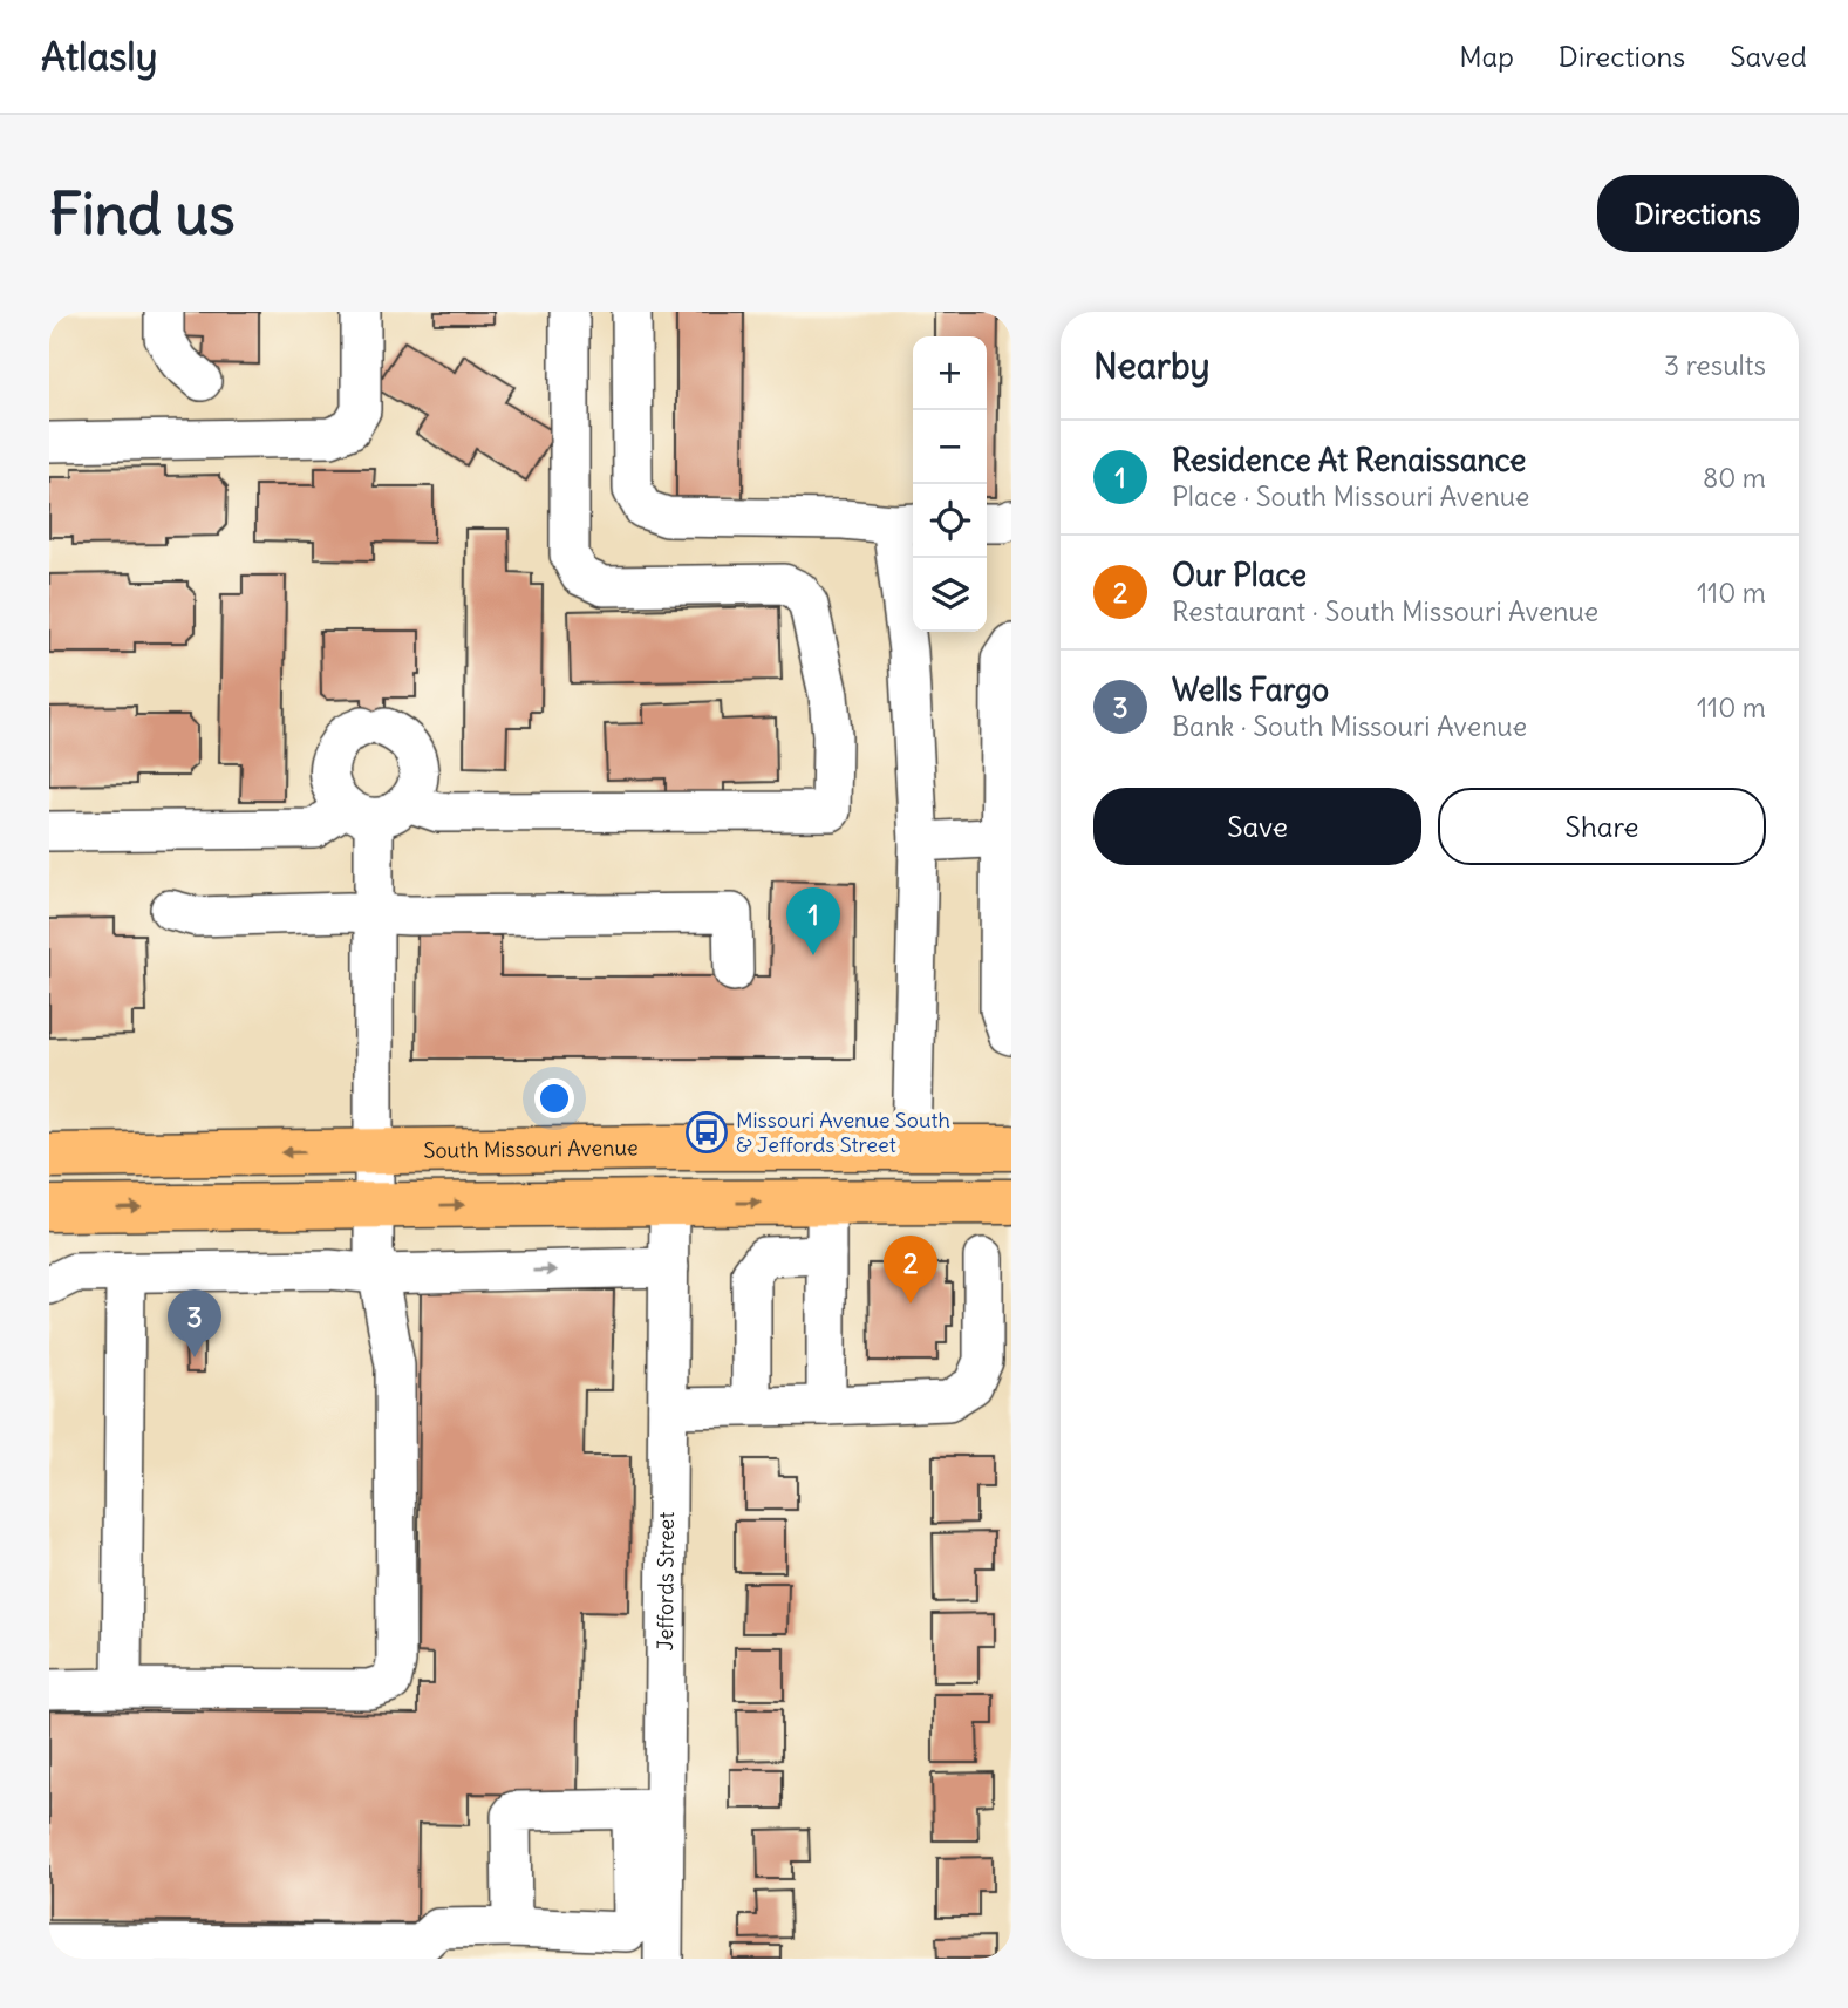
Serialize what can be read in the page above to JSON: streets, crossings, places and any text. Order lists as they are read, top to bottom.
{
  "streets": {
    "main road": ["South Missouri Avenue"],
    "street": ["Jeffords Street"]
  },
  "places": {
    "bus stop": ["Missouri Avenue South & Jeffords Street"]
  },
  "page": {
    "header": "Atlasly",
    "nav": ["Map", "Directions", "Saved"],
    "buttons": [
      "Directions",
      ["Save", "Share"]
    ],
    "title": "Find us",
    "heading": ["Nearby", "3 results"],
    "map_buttons": ["+", "−"],
    "list": [
      {
        "mark": "1",
        "name": "Residence At Renaissance",
        "note": "Place · South Missouri Avenue",
        "value": "80 m"
      },
      {
        "mark": "2",
        "name": "Our Place",
        "note": "Restaurant · South Missouri Avenue",
        "value": "110 m"
      },
      {
        "mark": "3",
        "name": "Wells Fargo",
        "note": "Bank · South Missouri Avenue",
        "value": "110 m"
      }
    ],
    "pins": ["1", "2", "3"]
  }
}
